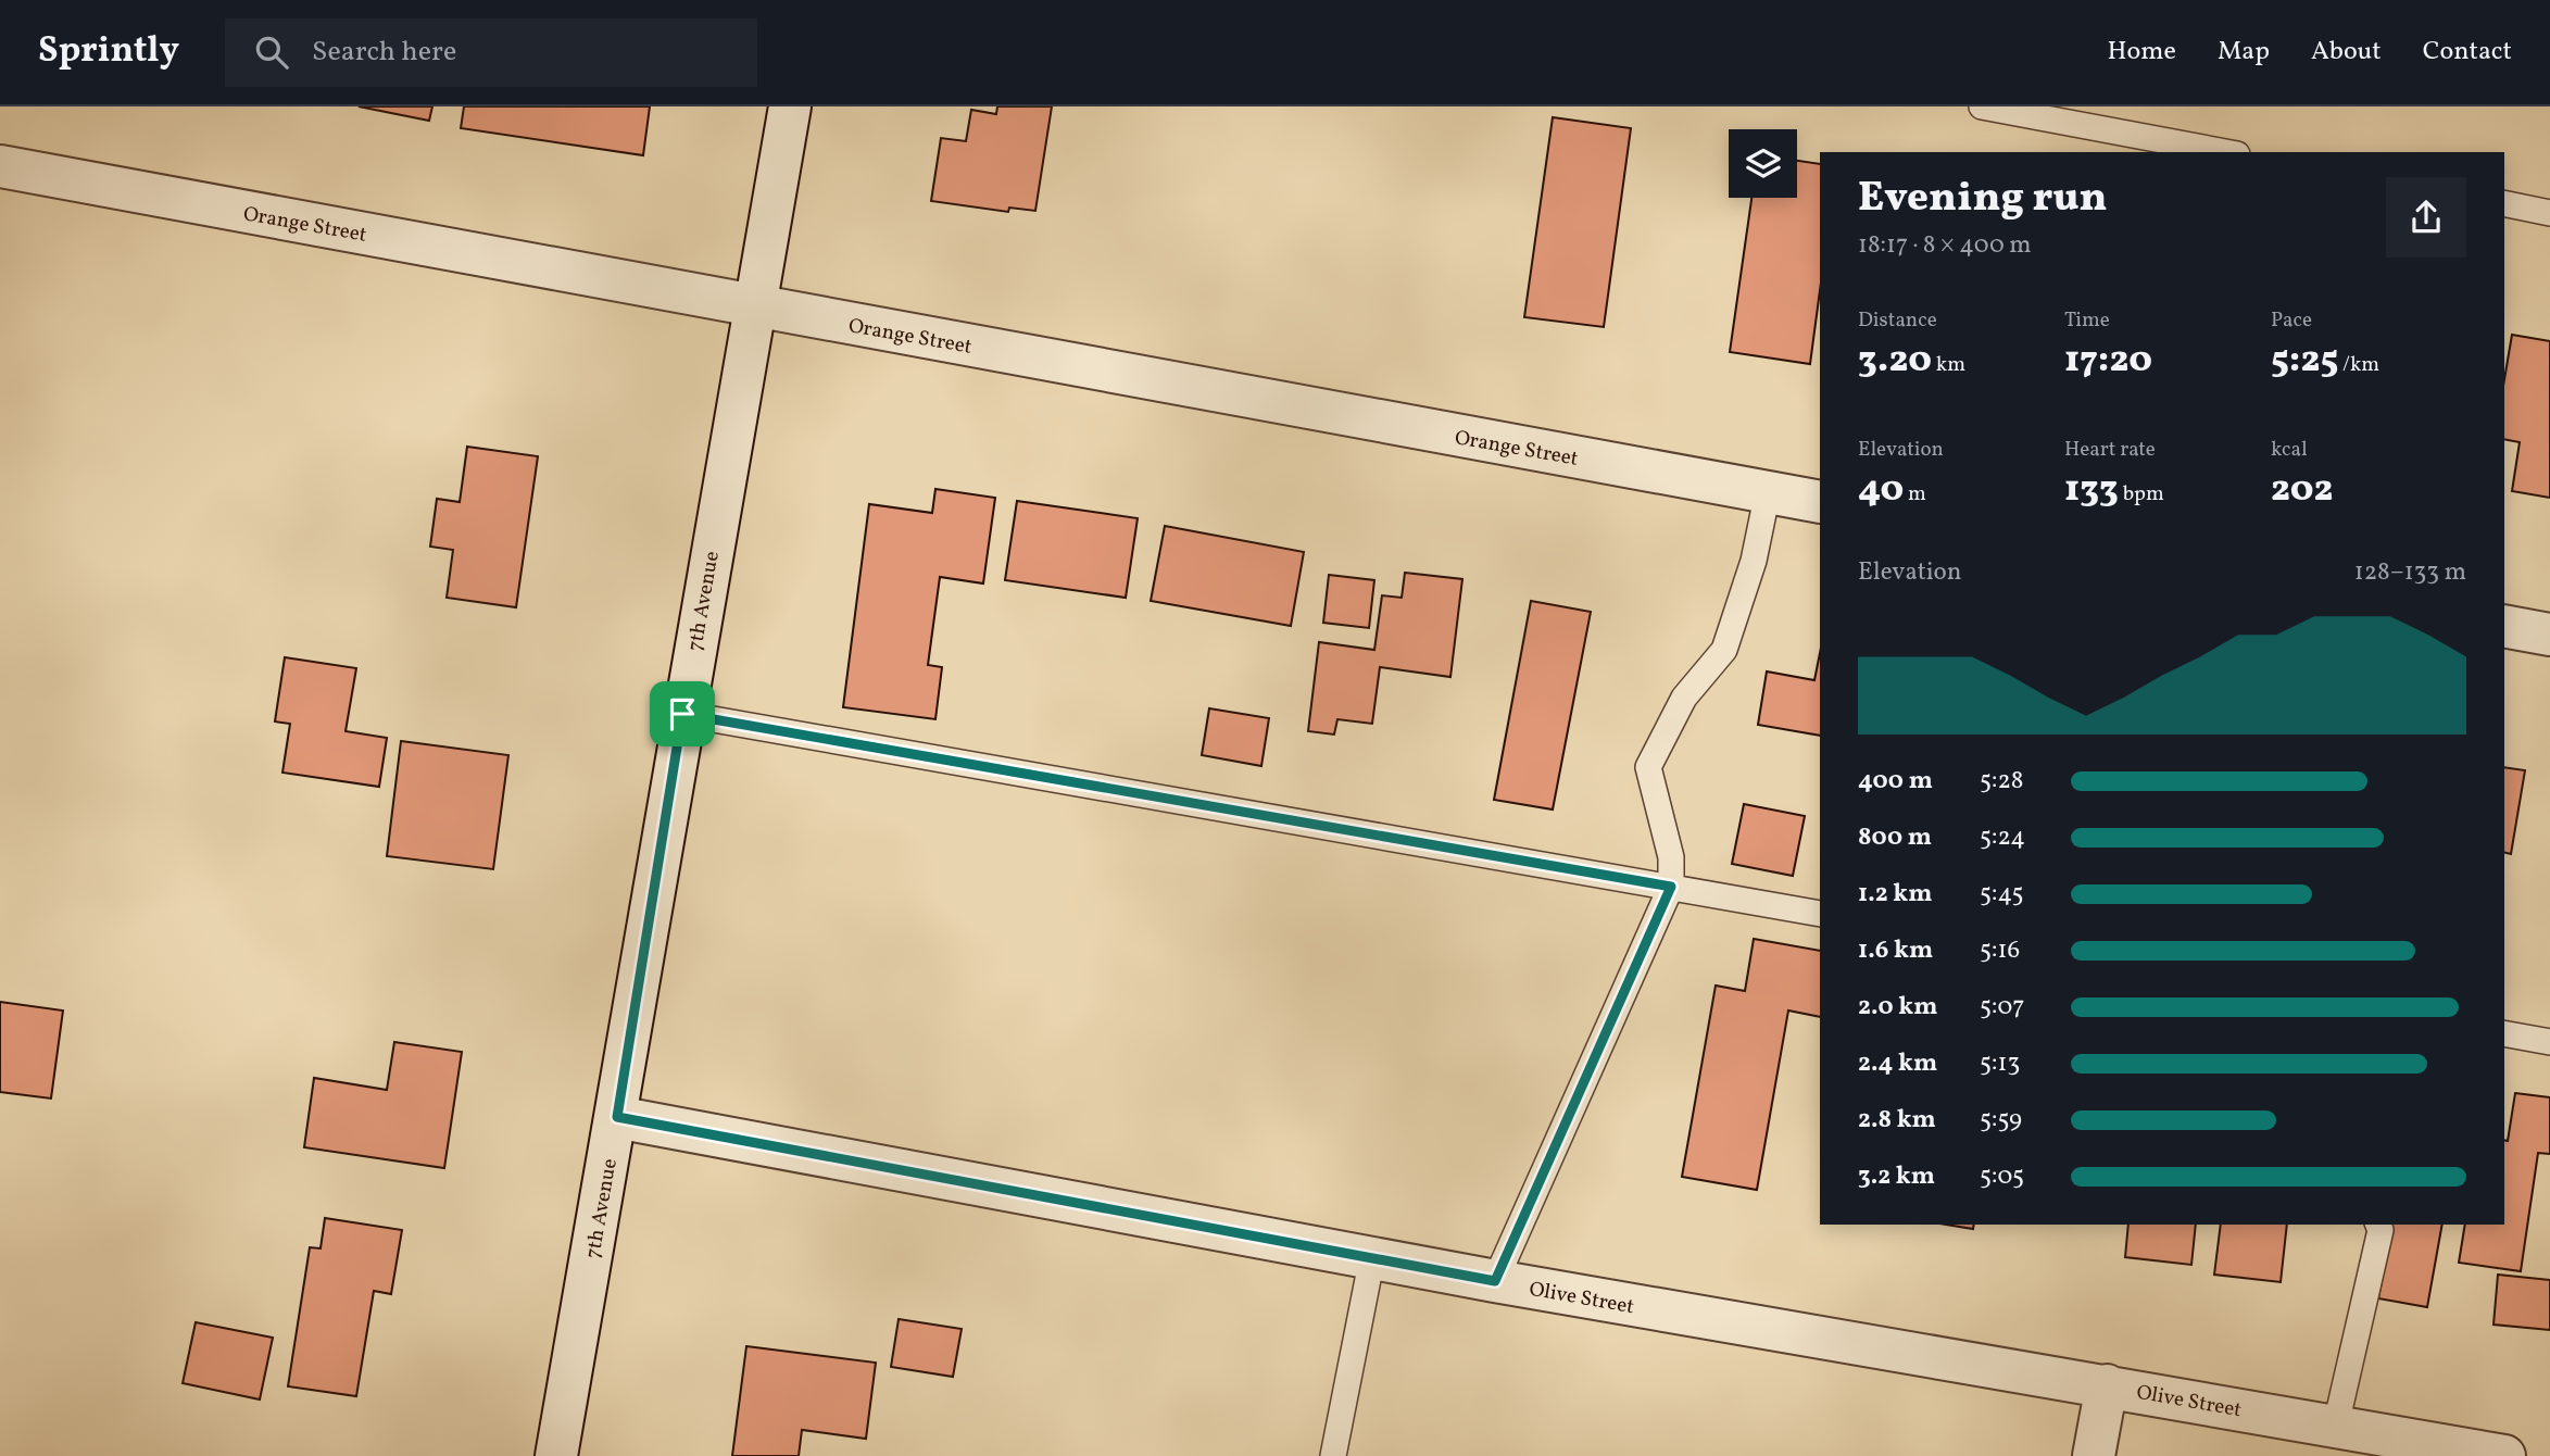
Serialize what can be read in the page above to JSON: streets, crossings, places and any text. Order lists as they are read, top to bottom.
{
  "streets": {
    "street": ["Orange Street", "7th Avenue", "Olive Street"]
  },
  "crossings": [
    ["Orange Street", "7th Avenue"],
    ["7th Avenue", "Olive Street"]
  ],
  "page": {
    "header": "Sprintly",
    "search": "Search here",
    "nav": [
      "Home",
      "Map",
      "About",
      "Contact"
    ],
    "heading": ["Evening run", "18:17 · 8 × 400 m"],
    "stats": [
      ["Distance", "3.20 km"],
      ["Time", "17:20"],
      ["Pace", "5:25 /km"],
      ["Elevation", "40 m"],
      ["Heart rate", "133 bpm"],
      ["kcal", "202"]
    ],
    "chart": ["Elevation", "128–133 m"],
    "list": [
      {
        "name": "400 m",
        "note": "5:28"
      },
      {
        "name": "800 m",
        "note": "5:24"
      },
      {
        "name": "1.2 km",
        "note": "5:45"
      },
      {
        "name": "1.6 km",
        "note": "5:16"
      },
      {
        "name": "2.0 km",
        "note": "5:07"
      },
      {
        "name": "2.4 km",
        "note": "5:13"
      },
      {
        "name": "2.8 km",
        "note": "5:59"
      },
      {
        "name": "3.2 km",
        "note": "5:05"
      }
    ]
  }
}
